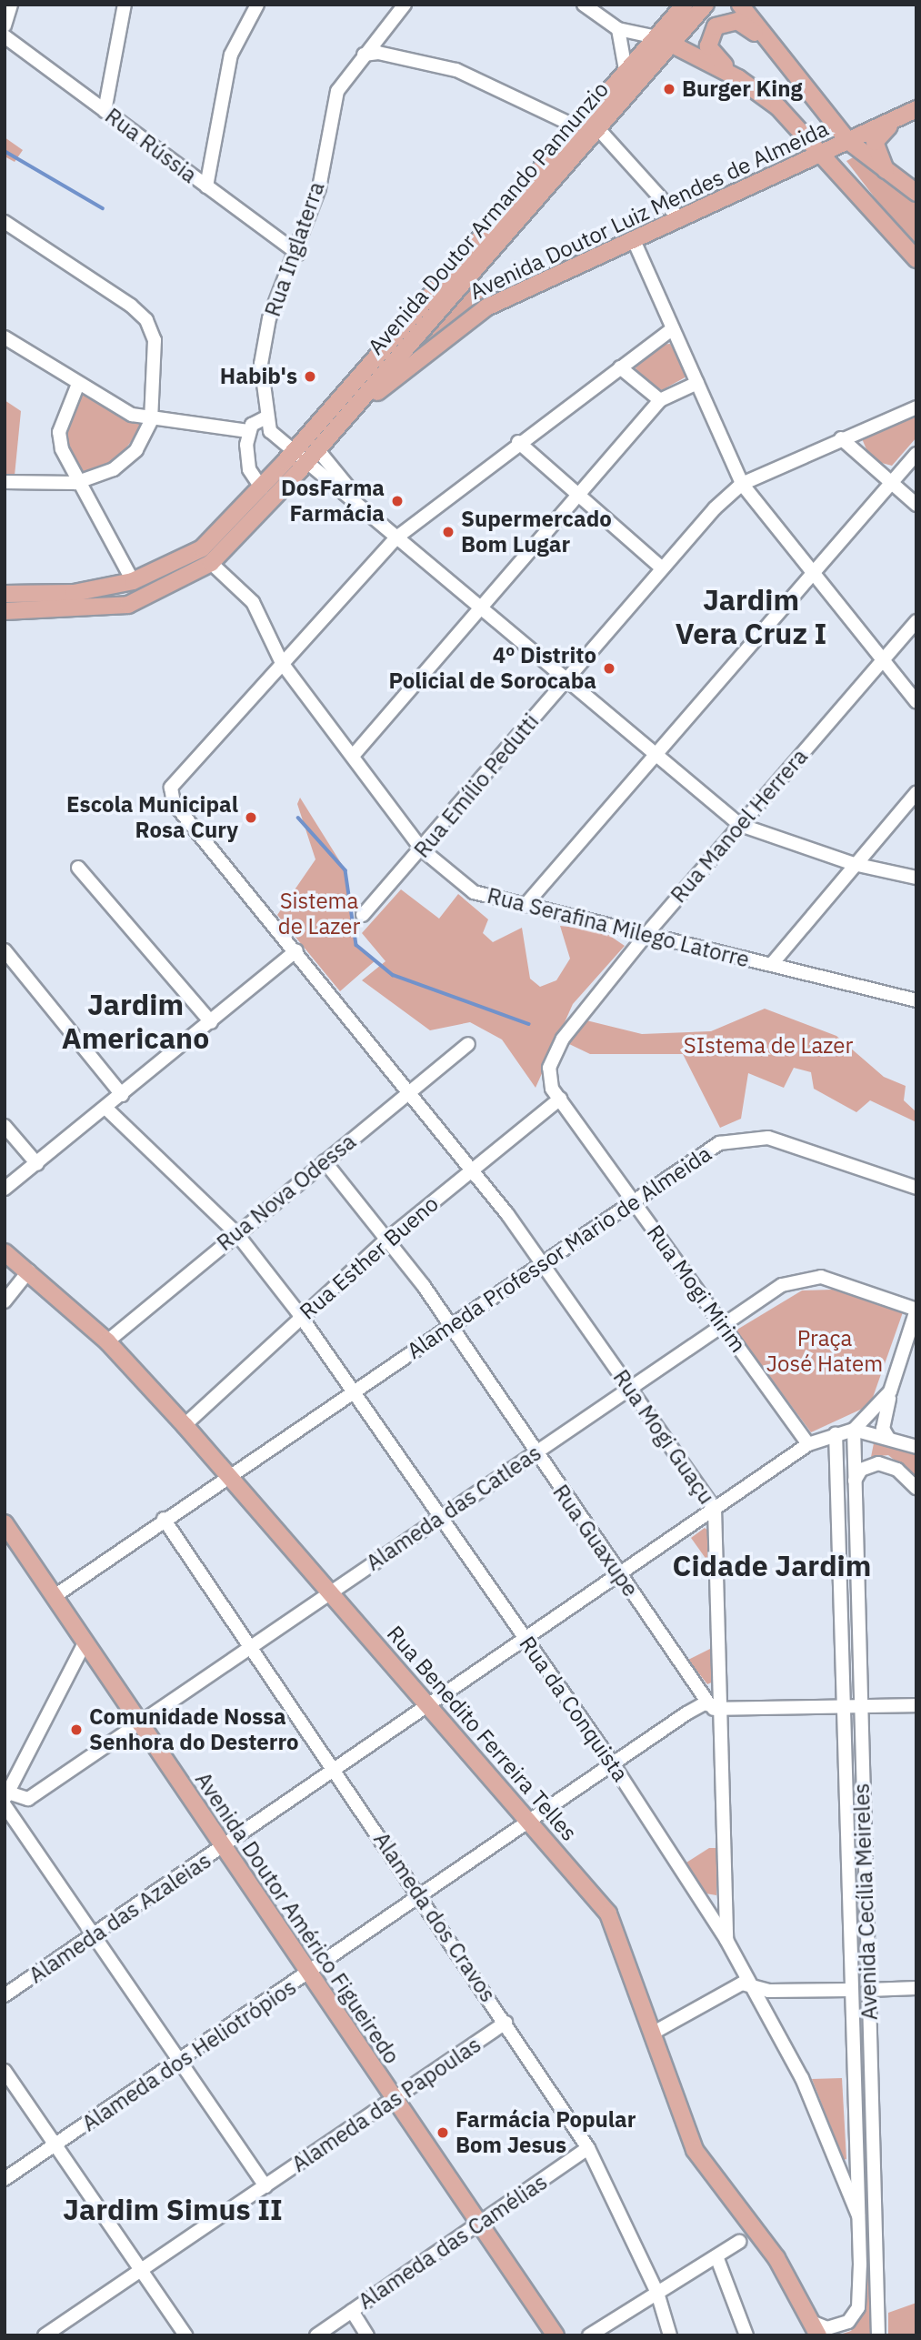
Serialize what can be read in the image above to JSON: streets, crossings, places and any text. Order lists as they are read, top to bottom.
{
  "streets": {
    "main road": [
      "Avenida Doutor Luiz Mendes de Almeida",
      "Avenida Doutor Armando Pannunzio",
      "Rua Benedito Ferreira Telles",
      "Avenida Doutor Américo Figueiredo"
    ],
    "street": [
      "Rua Rússia",
      "Rua Inglaterra",
      "Rua Emílio Pedutti",
      "Rua Manoel Herrera",
      "Rua Serafina Milego Latorre",
      "Rua Nova Odessa",
      "Alameda Professor Mario de Almeida",
      "Rua Esther Bueno",
      "Rua Mogi Mirim",
      "Rua Mogi Guaçu",
      "Alameda das Catleas",
      "Rua Guaxupe",
      "Rua da Conquista",
      "Avenida Cecília Meireles",
      "Alameda dos Cravos",
      "Alameda das Azaleias",
      "Alameda dos Heliotrópios",
      "Alameda das Papoulas",
      "Alameda das Camélias"
    ]
  },
  "crossings": [
    ["Rua Rússia", "Rua Inglaterra"],
    ["Avenida Doutor Luiz Mendes de Almeida", "Avenida Doutor Armando Pannunzio"],
    ["Avenida Doutor Armando Pannunzio", "Rua Inglaterra"],
    ["Rua Emílio Pedutti", "Rua Serafina Milego Latorre"],
    ["Rua Manoel Herrera", "Rua Serafina Milego Latorre"],
    ["Rua Manoel Herrera", "Rua Mogi Mirim"],
    ["Rua Serafina Milego Latorre", "Rua Mogi Guaçu"],
    ["Rua Nova Odessa", "Rua Mogi Guaçu"],
    ["Rua Nova Odessa", "Rua Guaxupe"],
    ["Rua Nova Odessa", "Rua da Conquista"],
    ["Rua Nova Odessa", "Rua Benedito Ferreira Telles"],
    ["Alameda Professor Mario de Almeida", "Rua Mogi Mirim"],
    ["Alameda Professor Mario de Almeida", "Rua Mogi Guaçu"],
    ["Alameda Professor Mario de Almeida", "Rua Guaxupe"],
    ["Alameda Professor Mario de Almeida", "Rua da Conquista"],
    ["Alameda Professor Mario de Almeida", "Rua Benedito Ferreira Telles"],
    ["Alameda Professor Mario de Almeida", "Alameda dos Cravos"],
    ["Alameda Professor Mario de Almeida", "Avenida Doutor Américo Figueiredo"],
    ["Rua Esther Bueno", "Rua Mogi Mirim"],
    ["Rua Esther Bueno", "Rua Mogi Guaçu"],
    ["Rua Esther Bueno", "Rua Guaxupe"],
    ["Rua Esther Bueno", "Rua da Conquista"],
    ["Rua Esther Bueno", "Rua Benedito Ferreira Telles"],
    ["Rua Mogi Mirim", "Alameda das Catleas"],
    ["Rua Mogi Mirim", "Alameda das Azaleias"],
    ["Rua Mogi Guaçu", "Alameda das Catleas"],
    ["Rua Mogi Guaçu", "Rua Guaxupe"],
    ["Rua Mogi Guaçu", "Rua da Conquista"],
    ["Rua Mogi Guaçu", "Alameda das Azaleias"],
    ["Rua Mogi Guaçu", "Alameda dos Heliotrópios"],
    ["Alameda das Catleas", "Rua Guaxupe"],
    ["Alameda das Catleas", "Rua da Conquista"],
    ["Alameda das Catleas", "Rua Benedito Ferreira Telles"],
    ["Alameda das Catleas", "Alameda dos Cravos"],
    ["Alameda das Catleas", "Avenida Doutor Américo Figueiredo"],
    ["Rua Guaxupe", "Alameda das Azaleias"],
    ["Rua Guaxupe", "Alameda dos Heliotrópios"],
    ["Rua da Conquista", "Alameda das Azaleias"],
    ["Rua da Conquista", "Alameda dos Heliotrópios"],
    ["Rua Benedito Ferreira Telles", "Alameda das Azaleias"],
    ["Rua Benedito Ferreira Telles", "Alameda dos Heliotrópios"],
    ["Avenida Cecília Meireles", "Alameda das Azaleias"],
    ["Avenida Cecília Meireles", "Alameda dos Heliotrópios"],
    ["Alameda dos Cravos", "Alameda das Azaleias"],
    ["Alameda dos Cravos", "Alameda dos Heliotrópios"],
    ["Alameda dos Cravos", "Alameda das Papoulas"],
    ["Alameda dos Cravos", "Alameda das Camélias"],
    ["Alameda das Azaleias", "Avenida Doutor Américo Figueiredo"],
    ["Avenida Doutor Américo Figueiredo", "Alameda dos Heliotrópios"],
    ["Avenida Doutor Américo Figueiredo", "Alameda das Papoulas"],
    ["Avenida Doutor Américo Figueiredo", "Alameda das Camélias"]
  ],
  "districts": [
    "Jardim Vera Cruz I",
    "Jardim Americano",
    "Cidade Jardim",
    "Jardim Simus II"
  ],
  "parks": ["Sistema de Lazer", "SIstema de Lazer", "Praça José Hatem"],
  "places": [
    "Burger King",
    "Habib's",
    "DosFarma Farmácia",
    "Supermercado Bom Lugar",
    "4º Distrito Policial de Sorocaba",
    "Escola Municipal Rosa Cury",
    "Comunidade Nossa Senhora do Desterro",
    "Farmácia Popular Bom Jesus"
  ]
}
